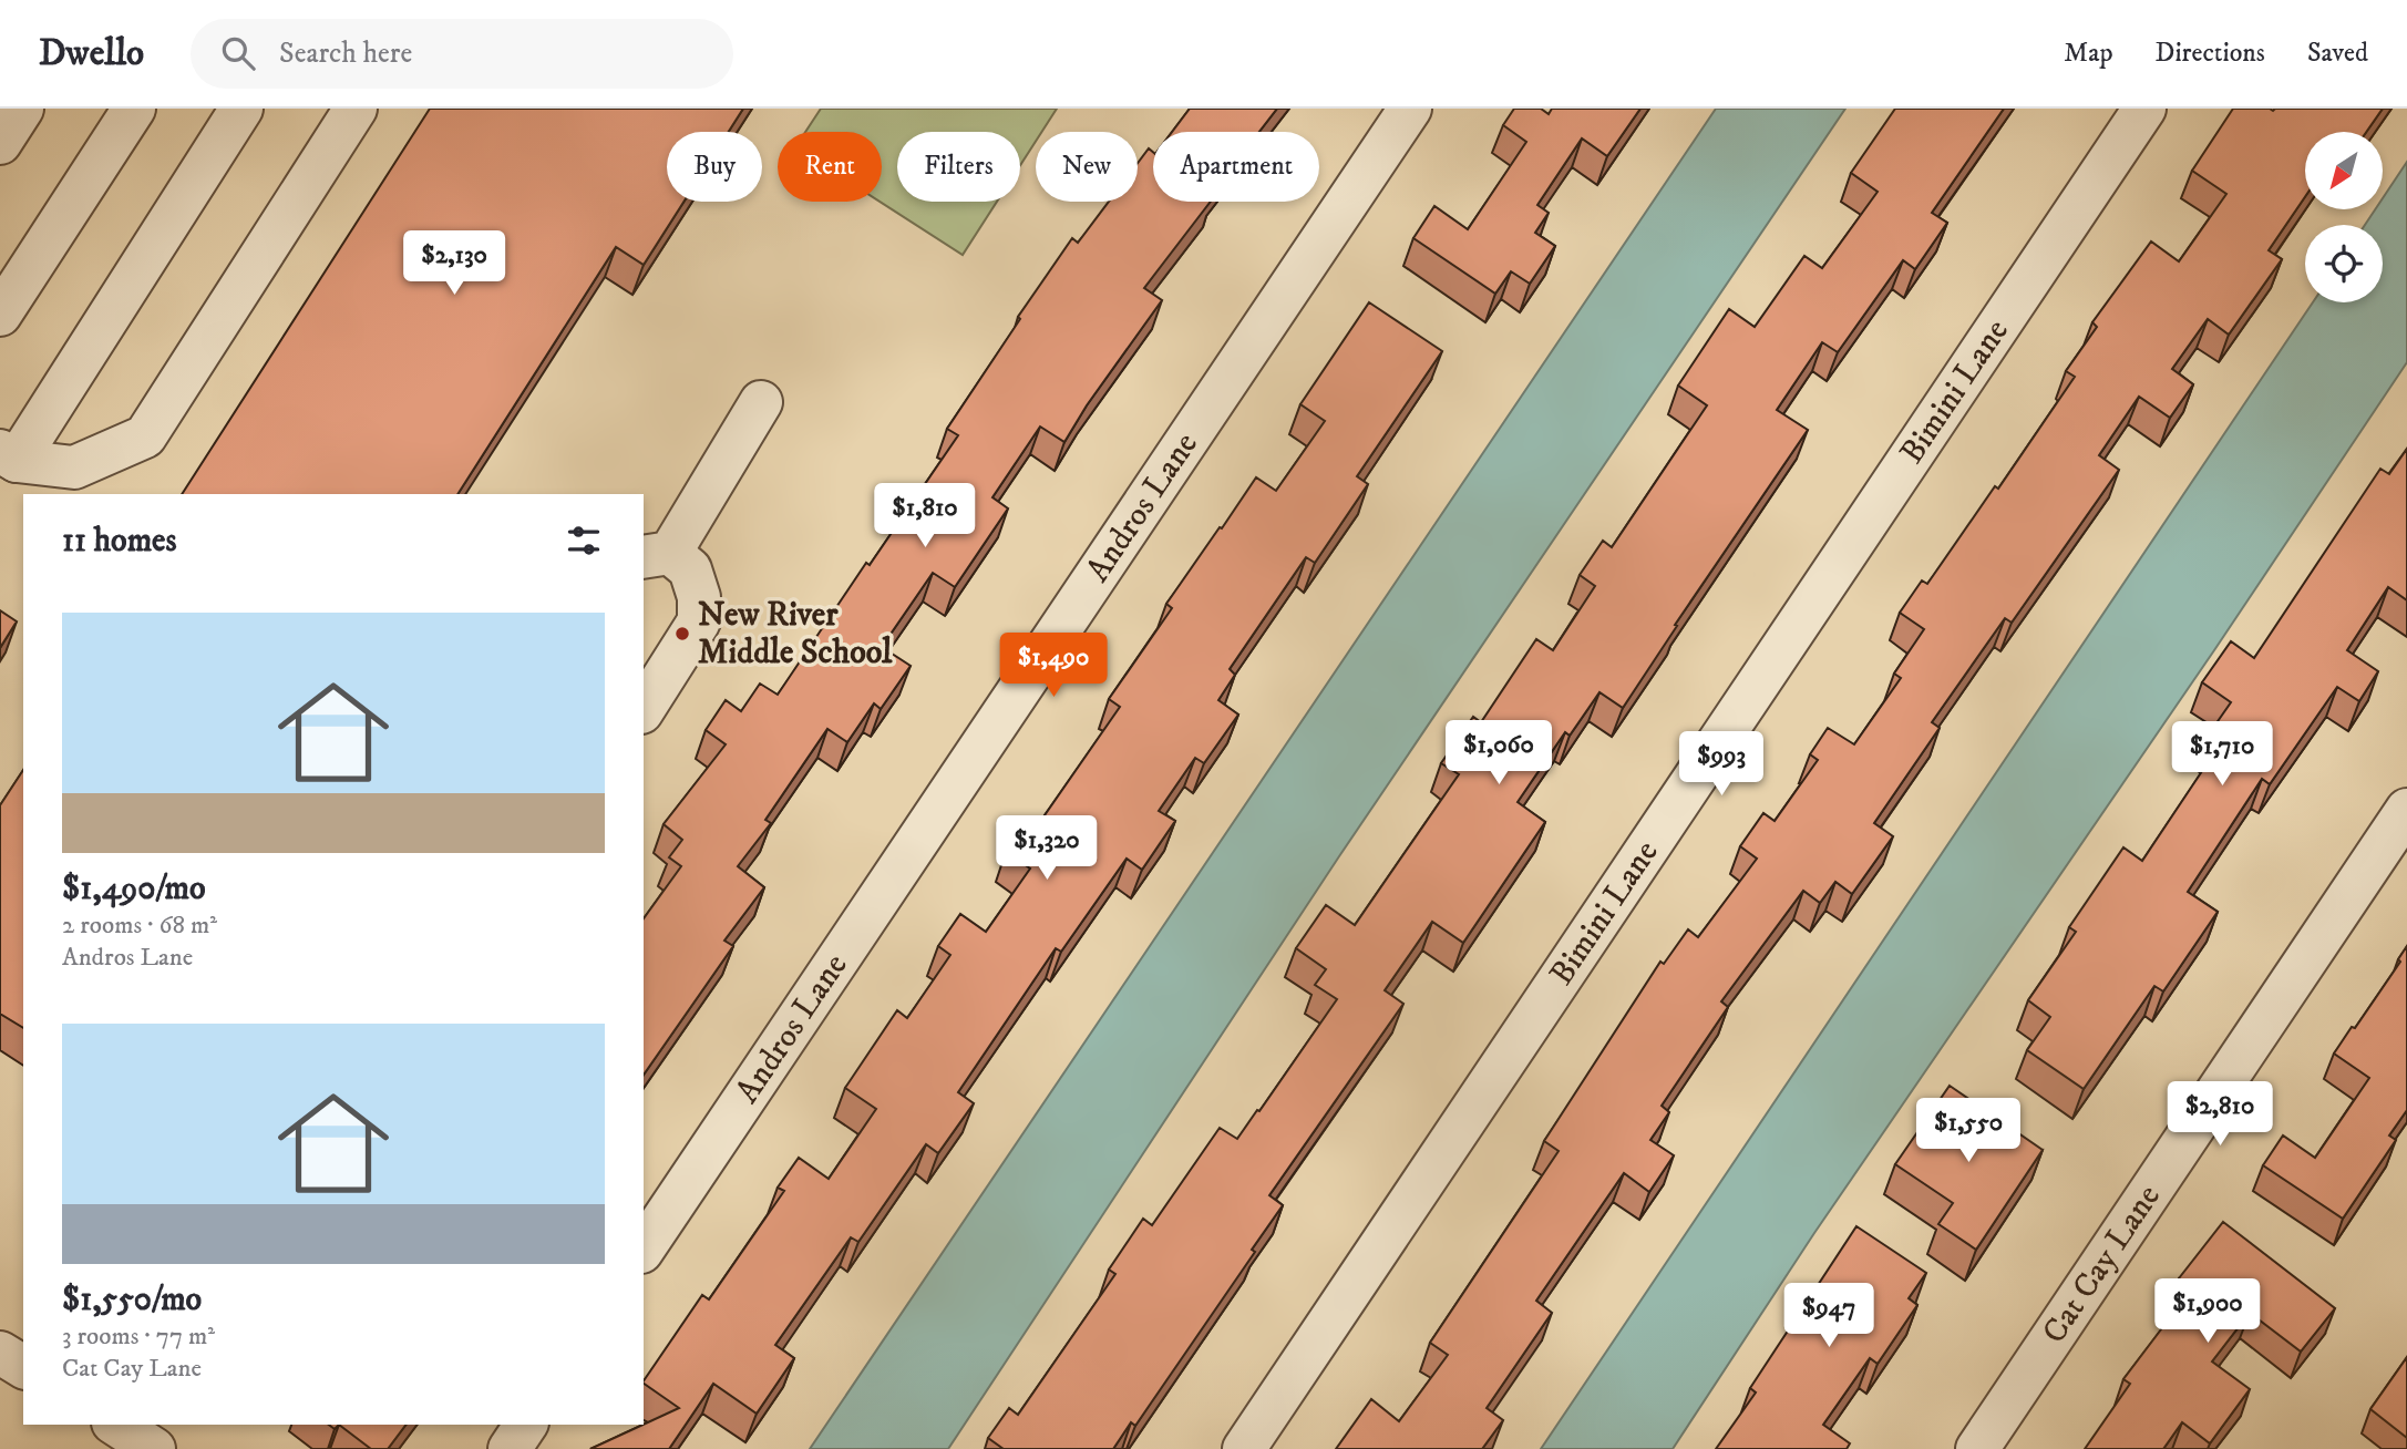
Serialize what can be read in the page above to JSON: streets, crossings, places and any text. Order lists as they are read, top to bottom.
{
  "streets": {
    "street": ["Bimini Lane", "Andros Lane", "Cat Cay Lane"]
  },
  "places": ["New River Middle School"],
  "north": "bottom left",
  "page": {
    "header": "Dwello",
    "search": "Search here",
    "nav": ["Map", "Directions", "Saved"],
    "chip": [
      "Buy",
      "Rent",
      "Filters",
      "New",
      "Apartment"
    ],
    "price": [
      "$2,130",
      "$1,810",
      "$1,490",
      "$1,060",
      "$1,710",
      "$993",
      "$1,320",
      "$2,810",
      "$1,550",
      "$1,900",
      "$947"
    ],
    "heading": "11 homes",
    "list": [
      {
        "name": "$1,490/mo",
        "note": "2 rooms · 68 m² · Andros Lane"
      },
      {
        "name": "$1,550/mo",
        "note": "3 rooms · 77 m² · Cat Cay Lane"
      }
    ]
  }
}
